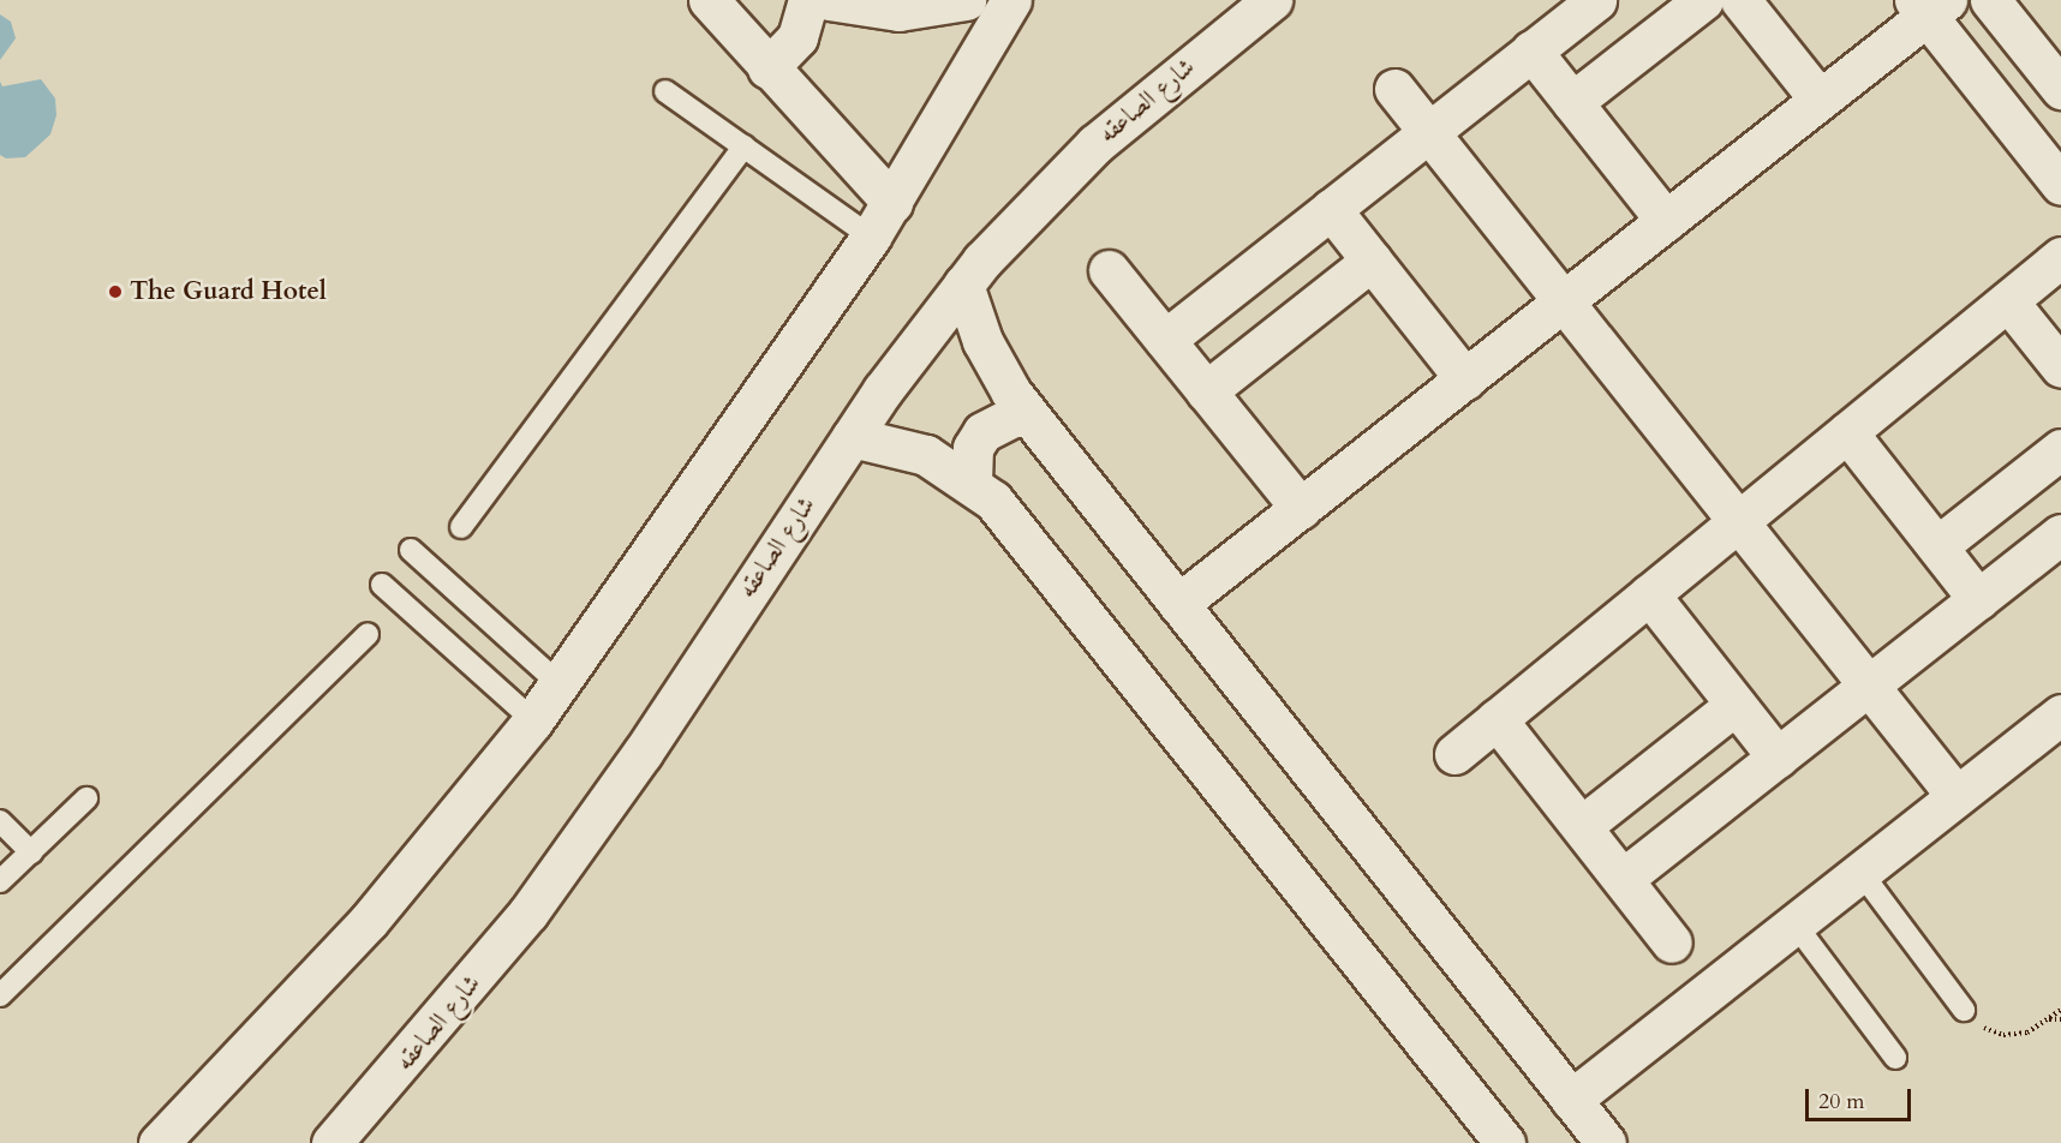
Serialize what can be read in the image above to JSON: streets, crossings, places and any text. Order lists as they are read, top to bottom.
{
  "streets": {
    "street": ["شارع الصاعقه"]
  },
  "places": ["The Guard Hotel"],
  "scale_bar": "20 m"
}
